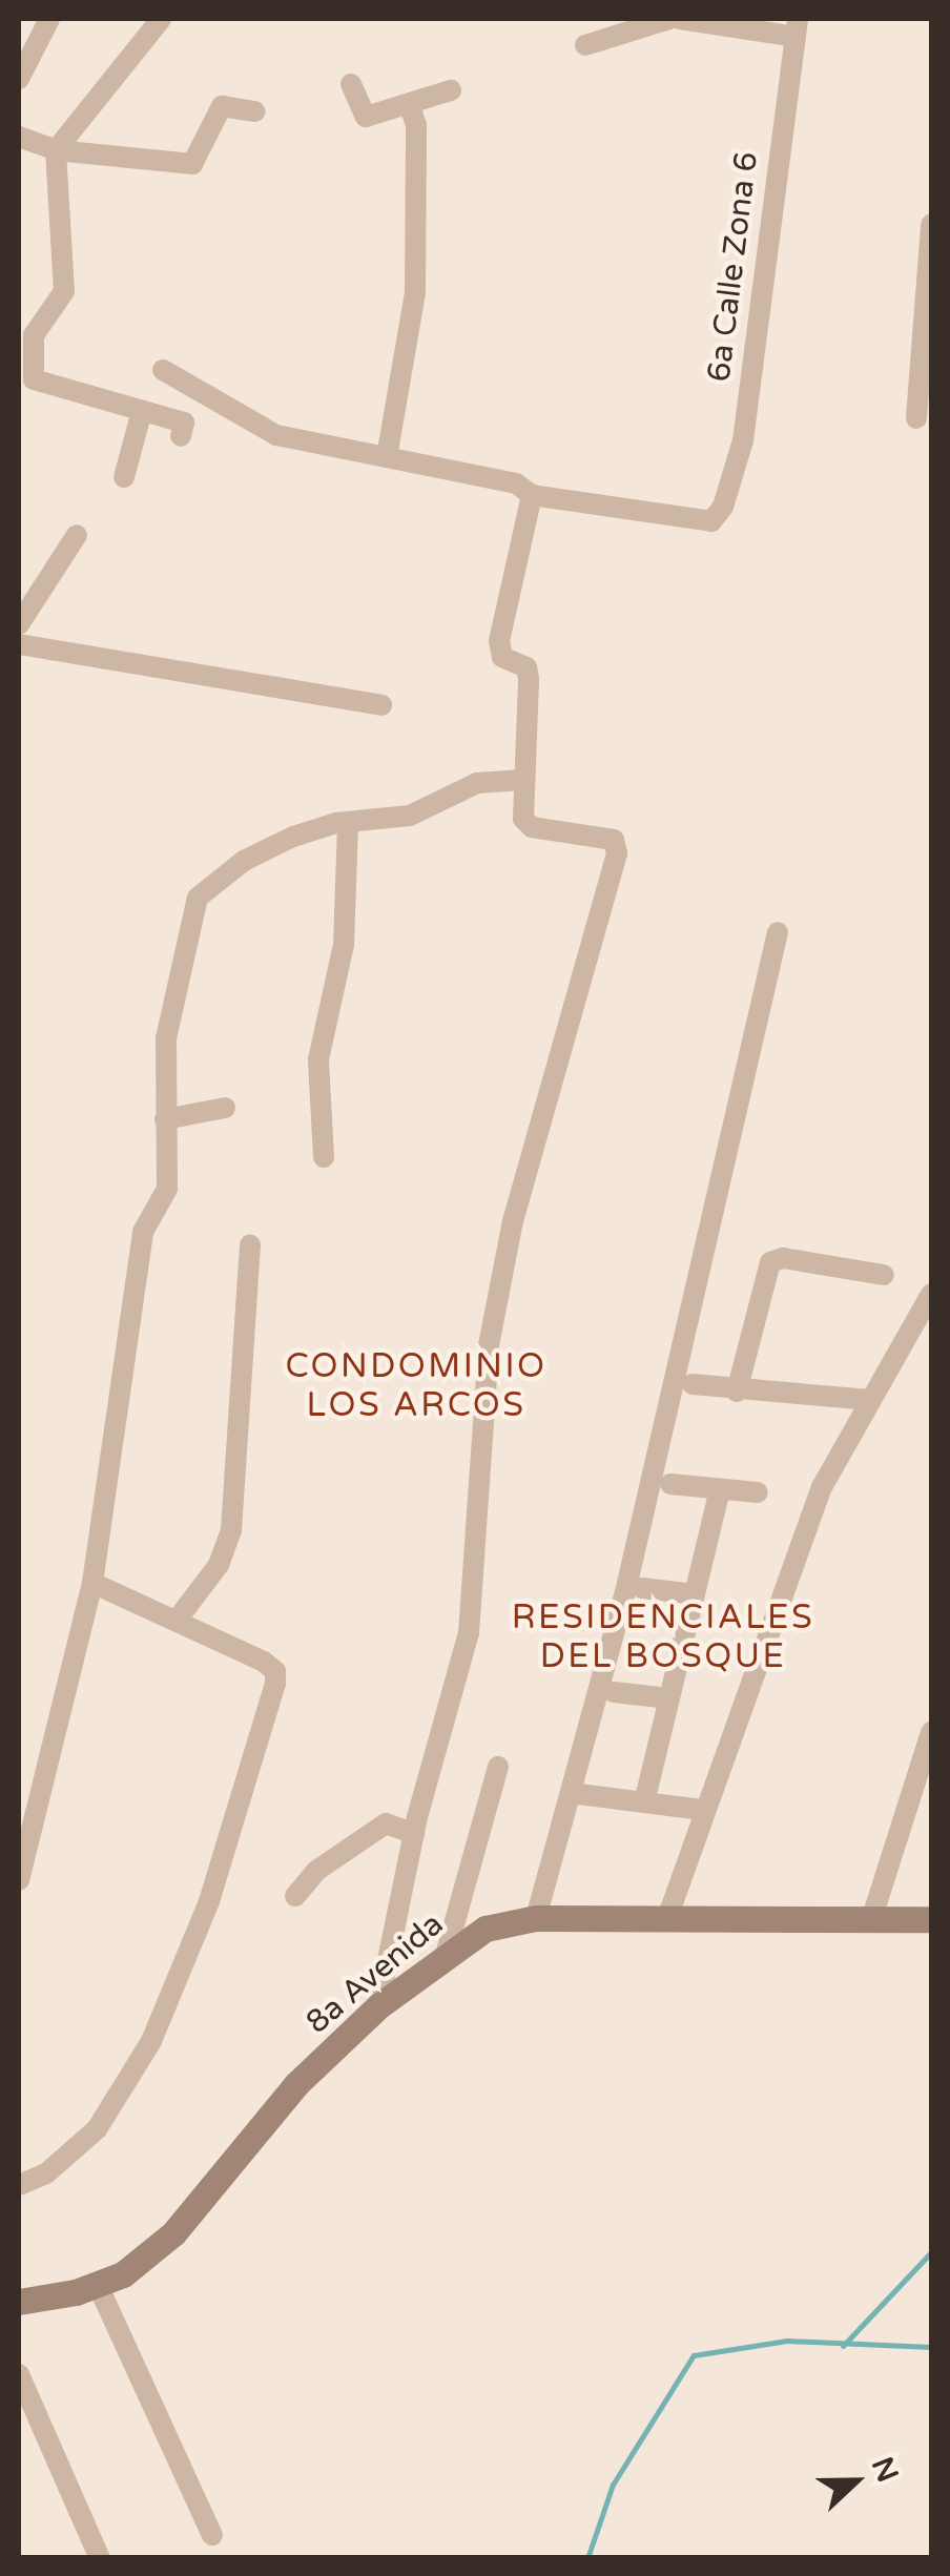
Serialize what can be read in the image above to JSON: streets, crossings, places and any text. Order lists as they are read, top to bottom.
{
  "streets": {
    "street": ["6a Calle Zona 6", "8a Avenida"]
  },
  "districts": ["CONDOMINIO LOS ARCOS", "RESIDENCIALES DEL BOSQUE"],
  "north": "right"
}
